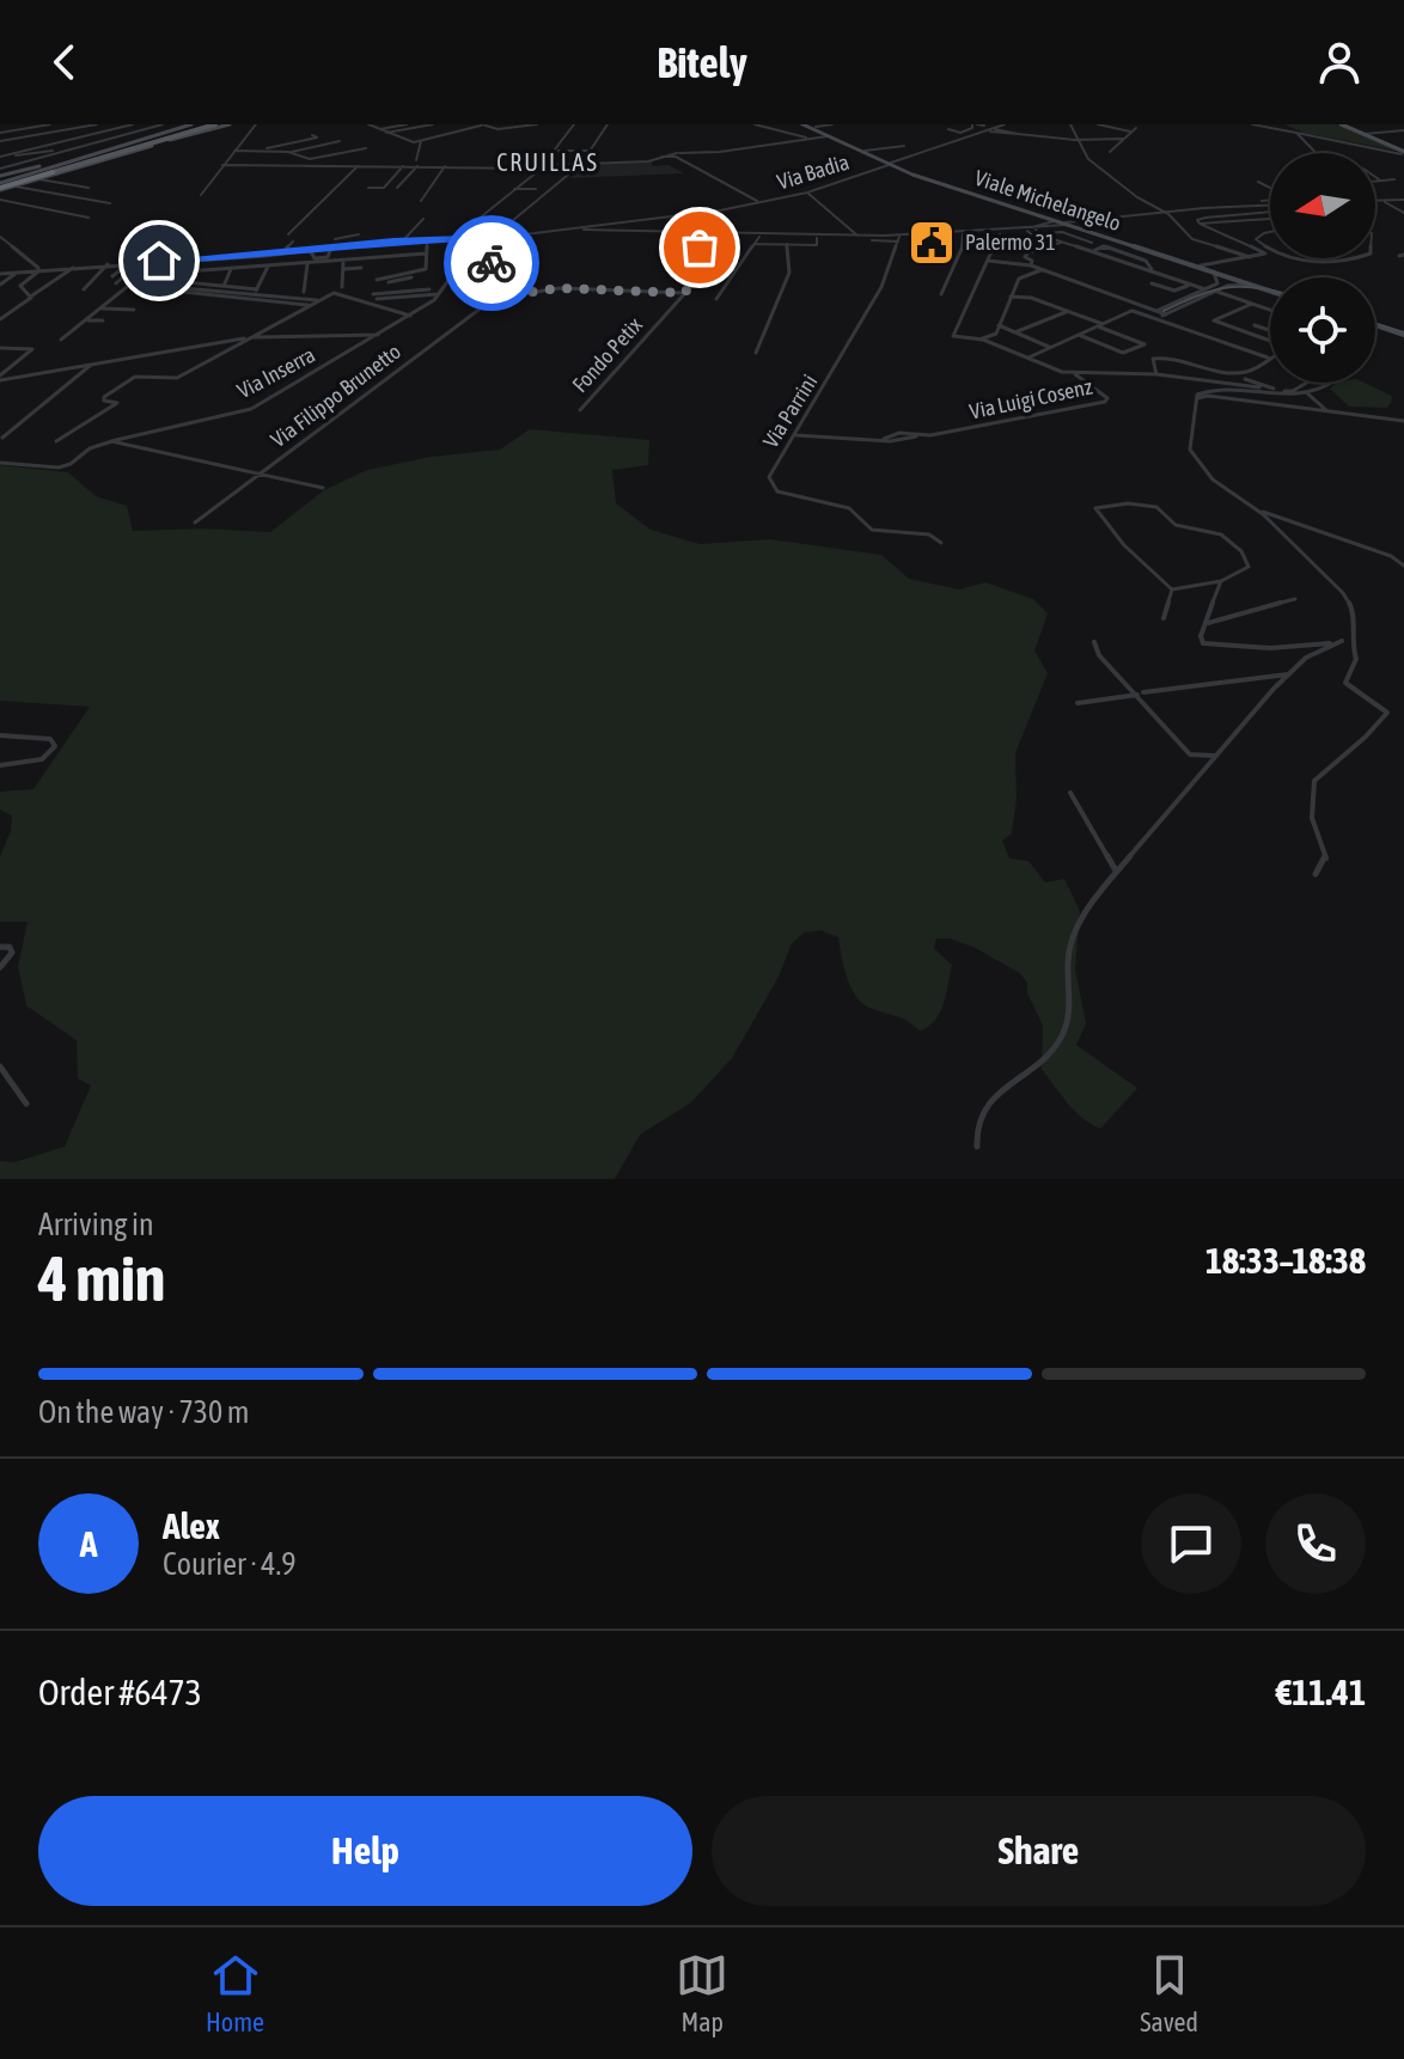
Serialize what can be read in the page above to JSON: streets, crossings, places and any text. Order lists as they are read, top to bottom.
{
  "streets": {
    "street": [
      "Via Badia",
      "Viale Michelangelo",
      "Fondo Petix",
      "Via Inserra",
      "Via Filippo Brunetto",
      "Via Luigi Cosenz",
      "Via Parrini"
    ]
  },
  "crossings": [
    ["Via Badia", "Viale Michelangelo"],
    ["Via Luigi Cosenz", "Via Parrini"]
  ],
  "districts": ["CRUILLAS"],
  "places": {
    "public building": ["Palermo 31"]
  },
  "north": "left",
  "page": {
    "header": "Bitely",
    "heading": ["4 min", "Arriving in", "18:33–18:38"],
    "panel": [
      "Alex",
      "Courier · 4.9",
      "Order #6473",
      "€11.41"
    ],
    "bar": "On the way · 730 m",
    "round": "A",
    "buttons": ["Help", "Share"],
    "tabs": ["Home", "Map", "Saved"]
  }
}
